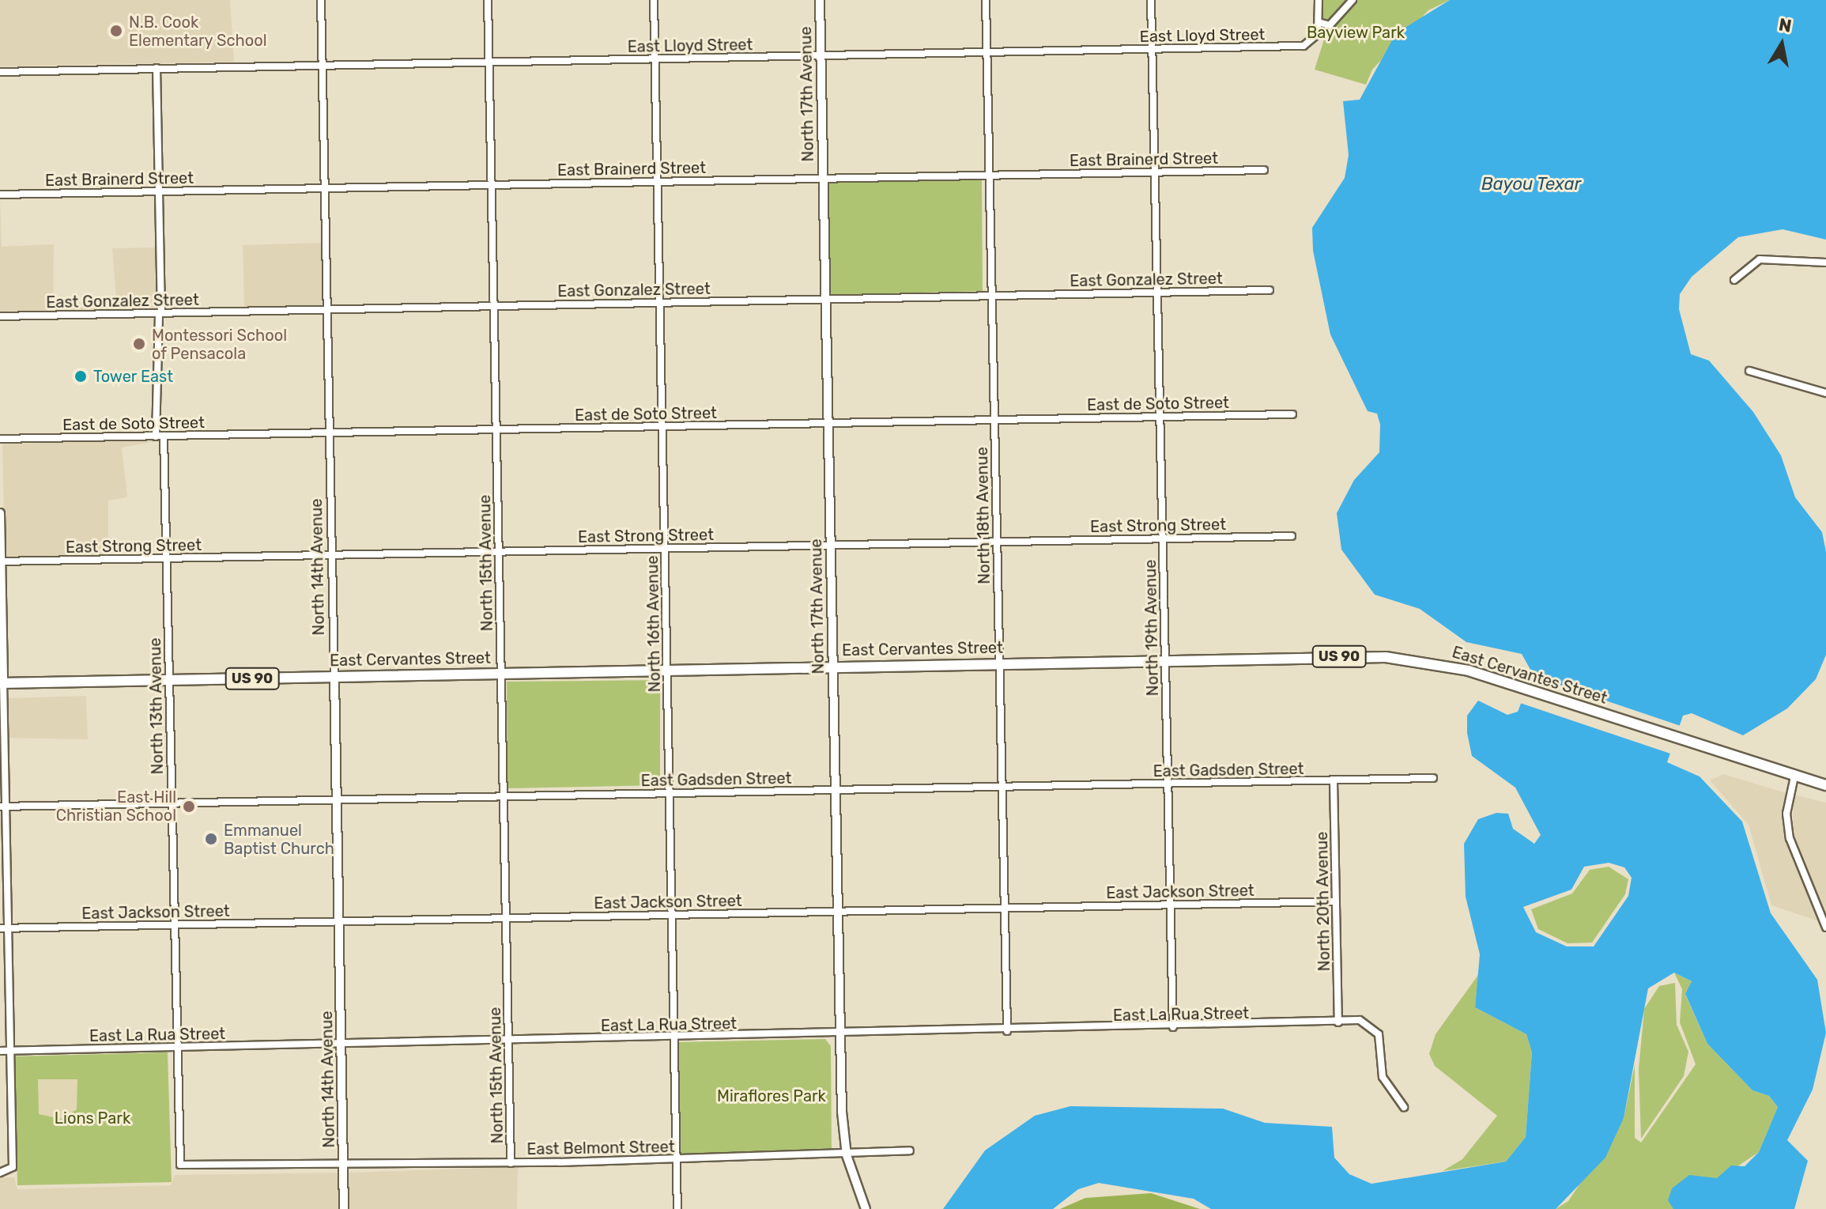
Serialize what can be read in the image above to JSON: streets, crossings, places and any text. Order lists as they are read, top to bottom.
{
  "streets": {
    "main road": ["East Cervantes Street", "US 90"],
    "street": [
      "East Lloyd Street",
      "North 17th Avenue",
      "East Brainerd Street",
      "East Gonzalez Street",
      "East de Soto Street",
      "North 18th Avenue",
      "East Strong Street",
      "North 15th Avenue",
      "North 14th Avenue",
      "North 16th Avenue",
      "North 19th Avenue",
      "North 13th Avenue",
      "East Gadsden Street",
      "East Jackson Street",
      "North 20th Avenue",
      "East La Rua Street",
      "East Belmont Street"
    ]
  },
  "crossings": [
    ["East Lloyd Street", "North 17th Avenue"],
    ["East Lloyd Street", "North 18th Avenue"],
    ["East Lloyd Street", "North 15th Avenue"],
    ["East Lloyd Street", "North 14th Avenue"],
    ["East Lloyd Street", "North 16th Avenue"],
    ["East Lloyd Street", "North 19th Avenue"],
    ["North 17th Avenue", "East Brainerd Street"],
    ["North 17th Avenue", "East Gonzalez Street"],
    ["North 17th Avenue", "East de Soto Street"],
    ["North 17th Avenue", "East Strong Street"],
    ["North 17th Avenue", "East Cervantes Street"],
    ["North 17th Avenue", "East Gadsden Street"],
    ["North 17th Avenue", "East Jackson Street"],
    ["North 17th Avenue", "East La Rua Street"],
    ["North 17th Avenue", "East Belmont Street"],
    ["East Brainerd Street", "North 18th Avenue"],
    ["East Brainerd Street", "North 15th Avenue"],
    ["East Brainerd Street", "North 14th Avenue"],
    ["East Brainerd Street", "North 16th Avenue"],
    ["East Brainerd Street", "North 19th Avenue"],
    ["East Gonzalez Street", "North 18th Avenue"],
    ["East Gonzalez Street", "North 15th Avenue"],
    ["East Gonzalez Street", "North 14th Avenue"],
    ["East Gonzalez Street", "North 16th Avenue"],
    ["East Gonzalez Street", "North 19th Avenue"],
    ["East de Soto Street", "North 18th Avenue"],
    ["East de Soto Street", "North 15th Avenue"],
    ["East de Soto Street", "North 14th Avenue"],
    ["East de Soto Street", "North 16th Avenue"],
    ["East de Soto Street", "North 19th Avenue"],
    ["East de Soto Street", "North 13th Avenue"],
    ["North 18th Avenue", "East Strong Street"],
    ["North 18th Avenue", "East Cervantes Street"],
    ["North 18th Avenue", "East Gadsden Street"],
    ["North 18th Avenue", "East Jackson Street"],
    ["North 18th Avenue", "East La Rua Street"],
    ["East Strong Street", "North 15th Avenue"],
    ["East Strong Street", "North 14th Avenue"],
    ["East Strong Street", "North 16th Avenue"],
    ["East Strong Street", "North 19th Avenue"],
    ["East Strong Street", "North 13th Avenue"],
    ["North 15th Avenue", "East Cervantes Street"],
    ["North 15th Avenue", "East Gadsden Street"],
    ["North 15th Avenue", "East Jackson Street"],
    ["North 15th Avenue", "East La Rua Street"],
    ["North 15th Avenue", "East Belmont Street"],
    ["North 14th Avenue", "East Cervantes Street"],
    ["North 14th Avenue", "East Gadsden Street"],
    ["North 14th Avenue", "East Jackson Street"],
    ["North 14th Avenue", "East La Rua Street"],
    ["North 14th Avenue", "East Belmont Street"],
    ["North 16th Avenue", "East Cervantes Street"],
    ["North 16th Avenue", "East Gadsden Street"],
    ["North 16th Avenue", "East Jackson Street"],
    ["North 16th Avenue", "East La Rua Street"],
    ["North 16th Avenue", "East Belmont Street"],
    ["North 19th Avenue", "East Cervantes Street"],
    ["North 19th Avenue", "East Gadsden Street"],
    ["North 19th Avenue", "East Jackson Street"],
    ["North 19th Avenue", "East La Rua Street"],
    ["East Cervantes Street", "North 13th Avenue"],
    ["North 13th Avenue", "East Gadsden Street"],
    ["North 13th Avenue", "East Jackson Street"],
    ["North 13th Avenue", "East La Rua Street"],
    ["North 13th Avenue", "East Belmont Street"],
    ["East Gadsden Street", "North 20th Avenue"],
    ["East Jackson Street", "North 20th Avenue"],
    ["North 20th Avenue", "East La Rua Street"]
  ],
  "water": ["Bayou Texar"],
  "parks": ["Bayview Park", "Miraflores Park", "Lions Park"],
  "places": [
    "N.B. Cook Elementary School",
    "Montessori School of Pensacola",
    "Tower East",
    "East Hill Christian School",
    "Emmanuel Baptist Church"
  ],
  "north": "top"
}
